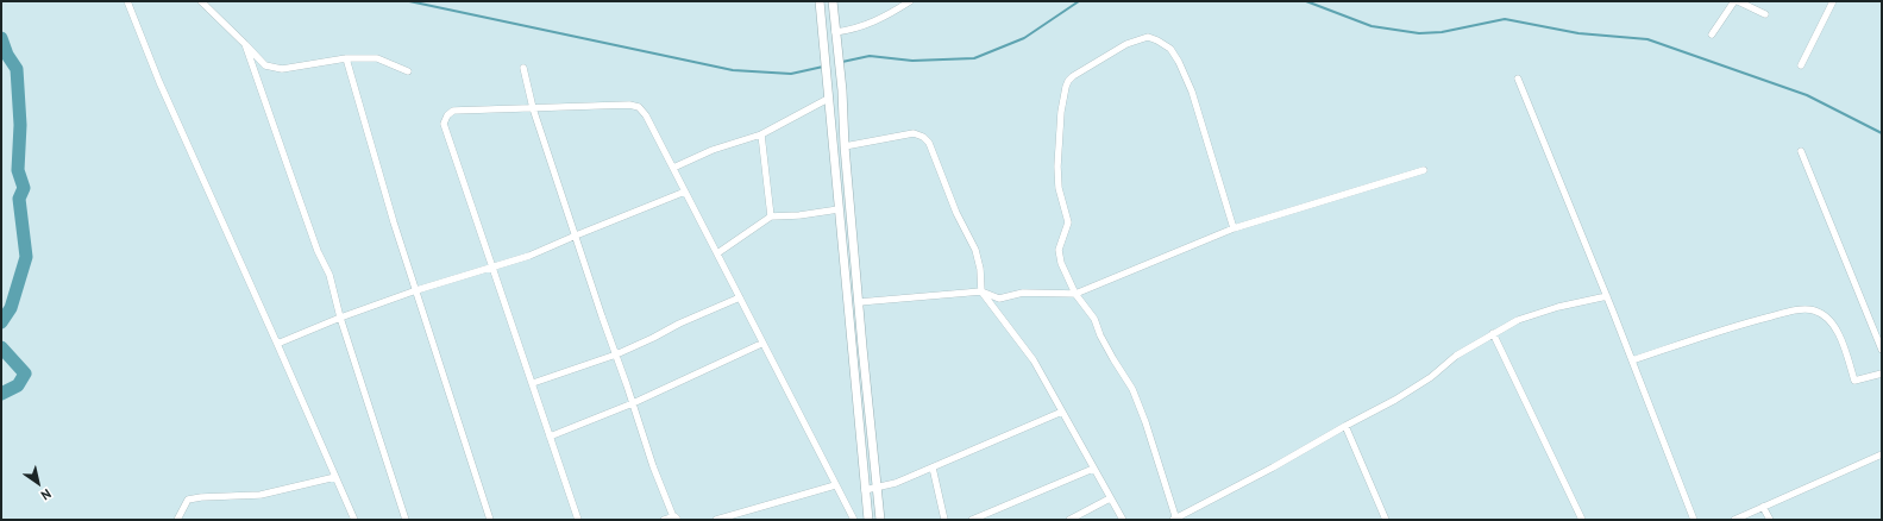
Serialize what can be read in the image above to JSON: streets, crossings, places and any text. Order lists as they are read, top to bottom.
{
  "north": "bottom right"
}
